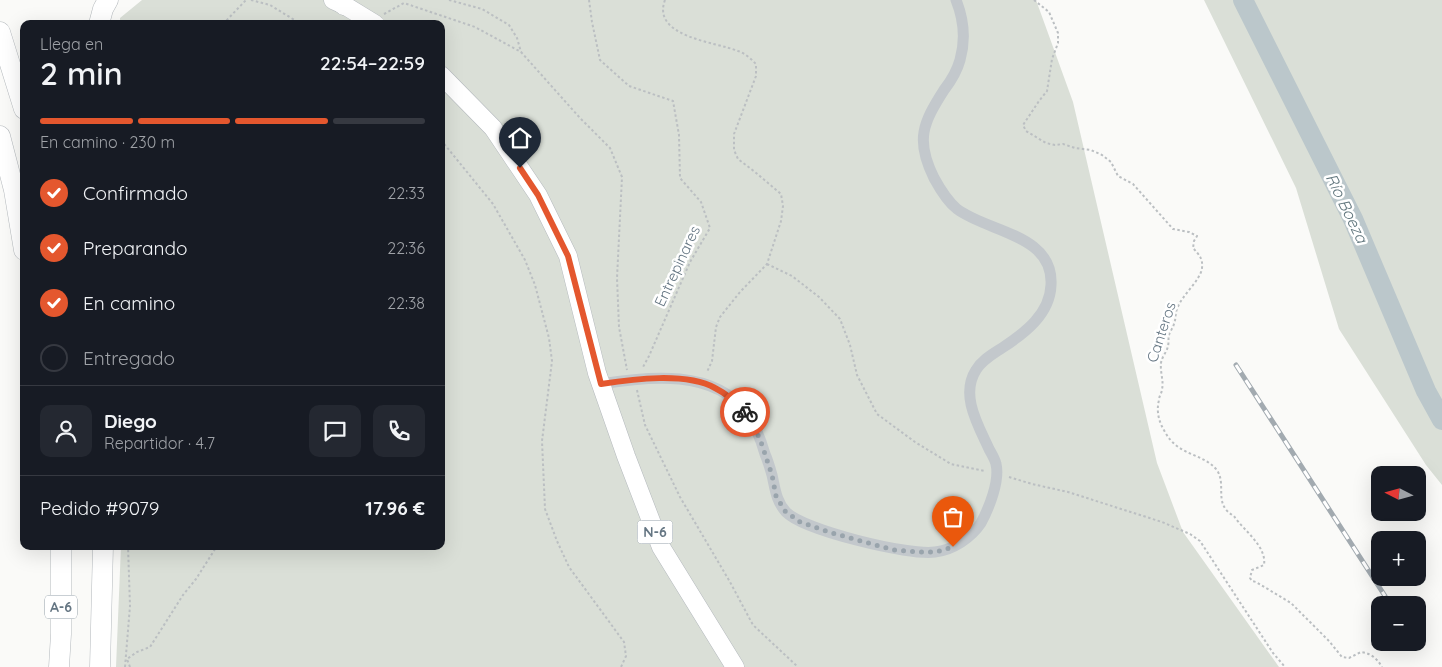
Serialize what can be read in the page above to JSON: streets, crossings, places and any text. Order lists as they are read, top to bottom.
{
  "streets": {
    "highway": ["N-6", "A-6"],
    "path": ["Entrepinares", "Canteros"]
  },
  "water": ["Río Boeza"],
  "north": "left",
  "page": {
    "heading": ["2 min", "Llega en", "22:54–22:59"],
    "panel": [
      "Diego",
      "Repartidor · 4.7",
      "Pedido #9079",
      "17.96 €"
    ],
    "bar": "En camino · 230 m",
    "list": [
      ["Confirmado", "22:33"],
      ["Preparando", "22:36"],
      ["En camino", "22:38"],
      "Entregado"
    ],
    "map_buttons": ["+", "−"]
  }
}
